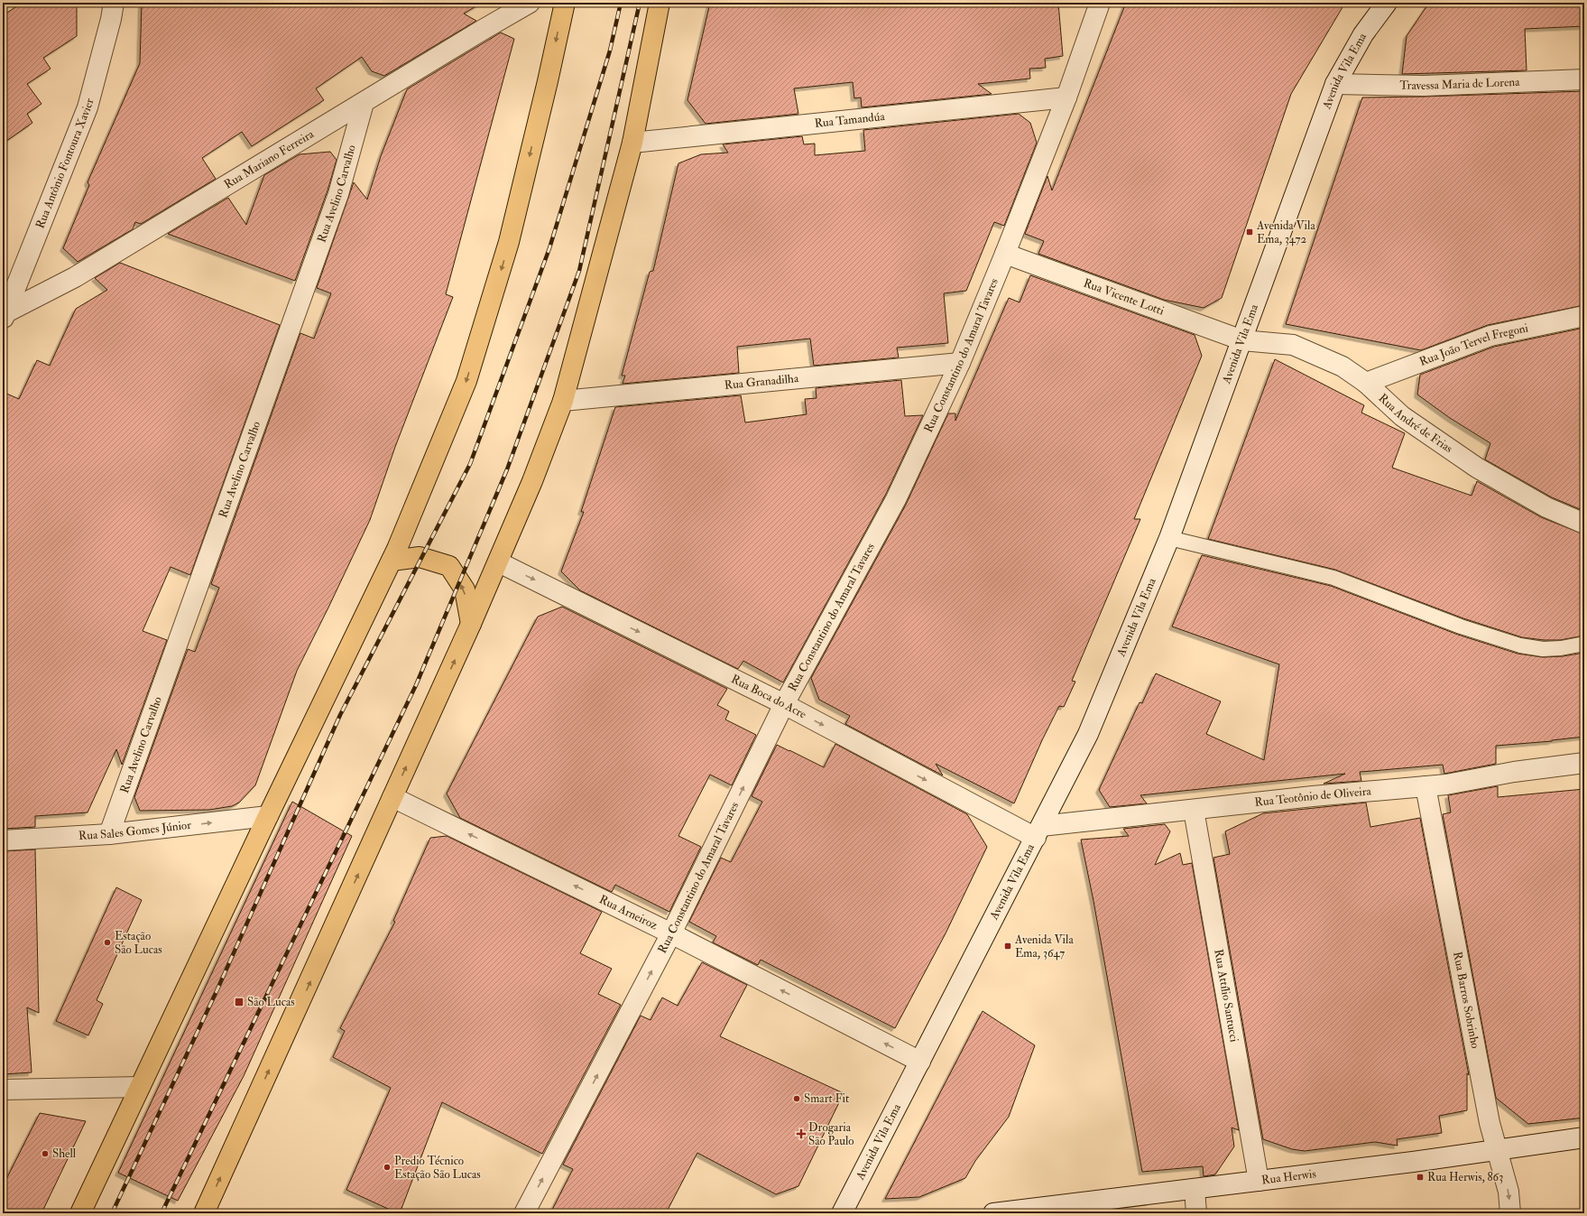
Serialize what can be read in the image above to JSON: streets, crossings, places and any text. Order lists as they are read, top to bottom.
{
  "streets": {
    "street": [
      "Avenida Vila Ema",
      "Travessa Maria de Lorena",
      "Rua Tamandúa",
      "Rua Mariano Ferreira",
      "Rua Antônio Fontoura Xavier",
      "Rua Avelino Carvalho",
      "Rua Vicente Lotti",
      "Rua João Tervel Fregoni",
      "Rua Constantino do Amaral Tavares",
      "Rua Granadilha",
      "Rua André de Frias",
      "Rua Boca do Acre",
      "Rua Teotônio de Oliveira",
      "Rua Sales Gomes Júnior",
      "Rua Arneiroz",
      "Rua Attílio Santucci",
      "Rua Barros Sobrinho",
      "Rua Herwis"
    ]
  },
  "crossings": [
    ["Avenida Vila Ema", "Travessa Maria de Lorena"],
    ["Avenida Vila Ema", "Rua Vicente Lotti"],
    ["Avenida Vila Ema", "Rua André de Frias"],
    ["Avenida Vila Ema", "Rua Boca do Acre"],
    ["Avenida Vila Ema", "Rua Teotônio de Oliveira"],
    ["Avenida Vila Ema", "Rua Arneiroz"],
    ["Rua Tamandúa", "Rua Constantino do Amaral Tavares"],
    ["Rua Mariano Ferreira", "Rua Antônio Fontoura Xavier"],
    ["Rua Mariano Ferreira", "Rua Avelino Carvalho"],
    ["Rua Avelino Carvalho", "Rua Sales Gomes Júnior"],
    ["Rua Vicente Lotti", "Rua Constantino do Amaral Tavares"],
    ["Rua Vicente Lotti", "Rua André de Frias"],
    ["Rua João Tervel Fregoni", "Rua André de Frias"],
    ["Rua Constantino do Amaral Tavares", "Rua Granadilha"],
    ["Rua Constantino do Amaral Tavares", "Rua Boca do Acre"],
    ["Rua Constantino do Amaral Tavares", "Rua Arneiroz"],
    ["Rua Boca do Acre", "Rua Teotônio de Oliveira"],
    ["Rua Teotônio de Oliveira", "Rua Attílio Santucci"],
    ["Rua Teotônio de Oliveira", "Rua Barros Sobrinho"],
    ["Rua Attílio Santucci", "Rua Herwis"],
    ["Rua Barros Sobrinho", "Rua Herwis"]
  ],
  "one_way": [
    "Rua Constantino do Amaral Tavares",
    "Rua Boca do Acre",
    "Rua Sales Gomes Júnior",
    "Rua Arneiroz"
  ],
  "places": {
    "transit": [
      "Avenida Vila Ema, 3472",
      "Avenida Vila Ema, 3647",
      "São Lucas",
      "Rua Herwis, 863"
    ],
    "other": [
      "Estação São Lucas",
      "Smart Fit",
      "Shell",
      "Predio Técnico Estação São Lucas"
    ],
    "health": ["Drogaria São Paulo"]
  }
}
